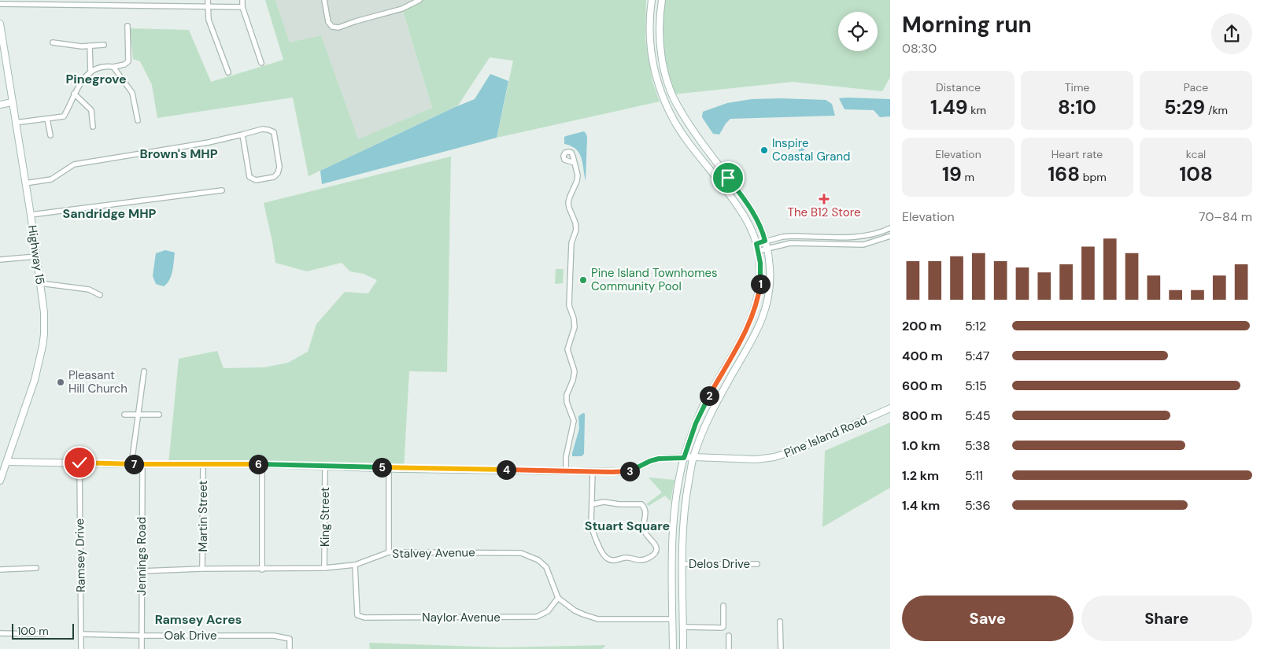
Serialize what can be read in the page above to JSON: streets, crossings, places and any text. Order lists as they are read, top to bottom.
{
  "streets": {
    "main road": ["Highway 15", "Pine Island Road"],
    "street": [
      "Martin Street",
      "King Street",
      "Stalvey Avenue",
      "Ramsey Drive",
      "Jennings Road",
      "Delos Drive",
      "Naylor Avenue",
      "Oak Drive"
    ]
  },
  "crossings": [
    ["Highway 15", "Pine Island Road"],
    ["Pine Island Road", "Martin Street"],
    ["Pine Island Road", "King Street"],
    ["Pine Island Road", "Ramsey Drive"],
    ["Pine Island Road", "Jennings Road"],
    ["Martin Street", "Stalvey Avenue"],
    ["King Street", "Stalvey Avenue"],
    ["Stalvey Avenue", "Jennings Road"],
    ["Stalvey Avenue", "Naylor Avenue"],
    ["Ramsey Drive", "Oak Drive"],
    ["Jennings Road", "Oak Drive"]
  ],
  "districts": [
    "Pinegrove",
    "Brown's MHP",
    "Sandridge MHP",
    "Stuart Square",
    "Ramsey Acres"
  ],
  "places": {
    "other": ["Inspire Coastal Grand", "Pine Island Townhomes Community Pool", "Pleasant Hill Church"],
    "health": ["The B12 Store"]
  },
  "scale_bar": "100 m",
  "page": {
    "heading": ["Morning run", "08:30"],
    "stats": [
      ["Distance", "1.49 km"],
      ["Time", "8:10"],
      ["Pace", "5:29 /km"],
      ["Elevation", "19 m"],
      ["Heart rate", "168 bpm"],
      ["kcal", "108"]
    ],
    "chart": ["Elevation", "70–84 m"],
    "pins": [
      "1",
      "2",
      "6",
      "7",
      "5",
      "4",
      "3"
    ],
    "list": [
      {
        "name": "200 m",
        "note": "5:12"
      },
      {
        "name": "400 m",
        "note": "5:47"
      },
      {
        "name": "600 m",
        "note": "5:15"
      },
      {
        "name": "800 m",
        "note": "5:45"
      },
      {
        "name": "1.0 km",
        "note": "5:38"
      },
      {
        "name": "1.2 km",
        "note": "5:11"
      },
      {
        "name": "1.4 km",
        "note": "5:36"
      }
    ],
    "buttons": ["Save", "Share"],
    "scale": "100 m"
  }
}
